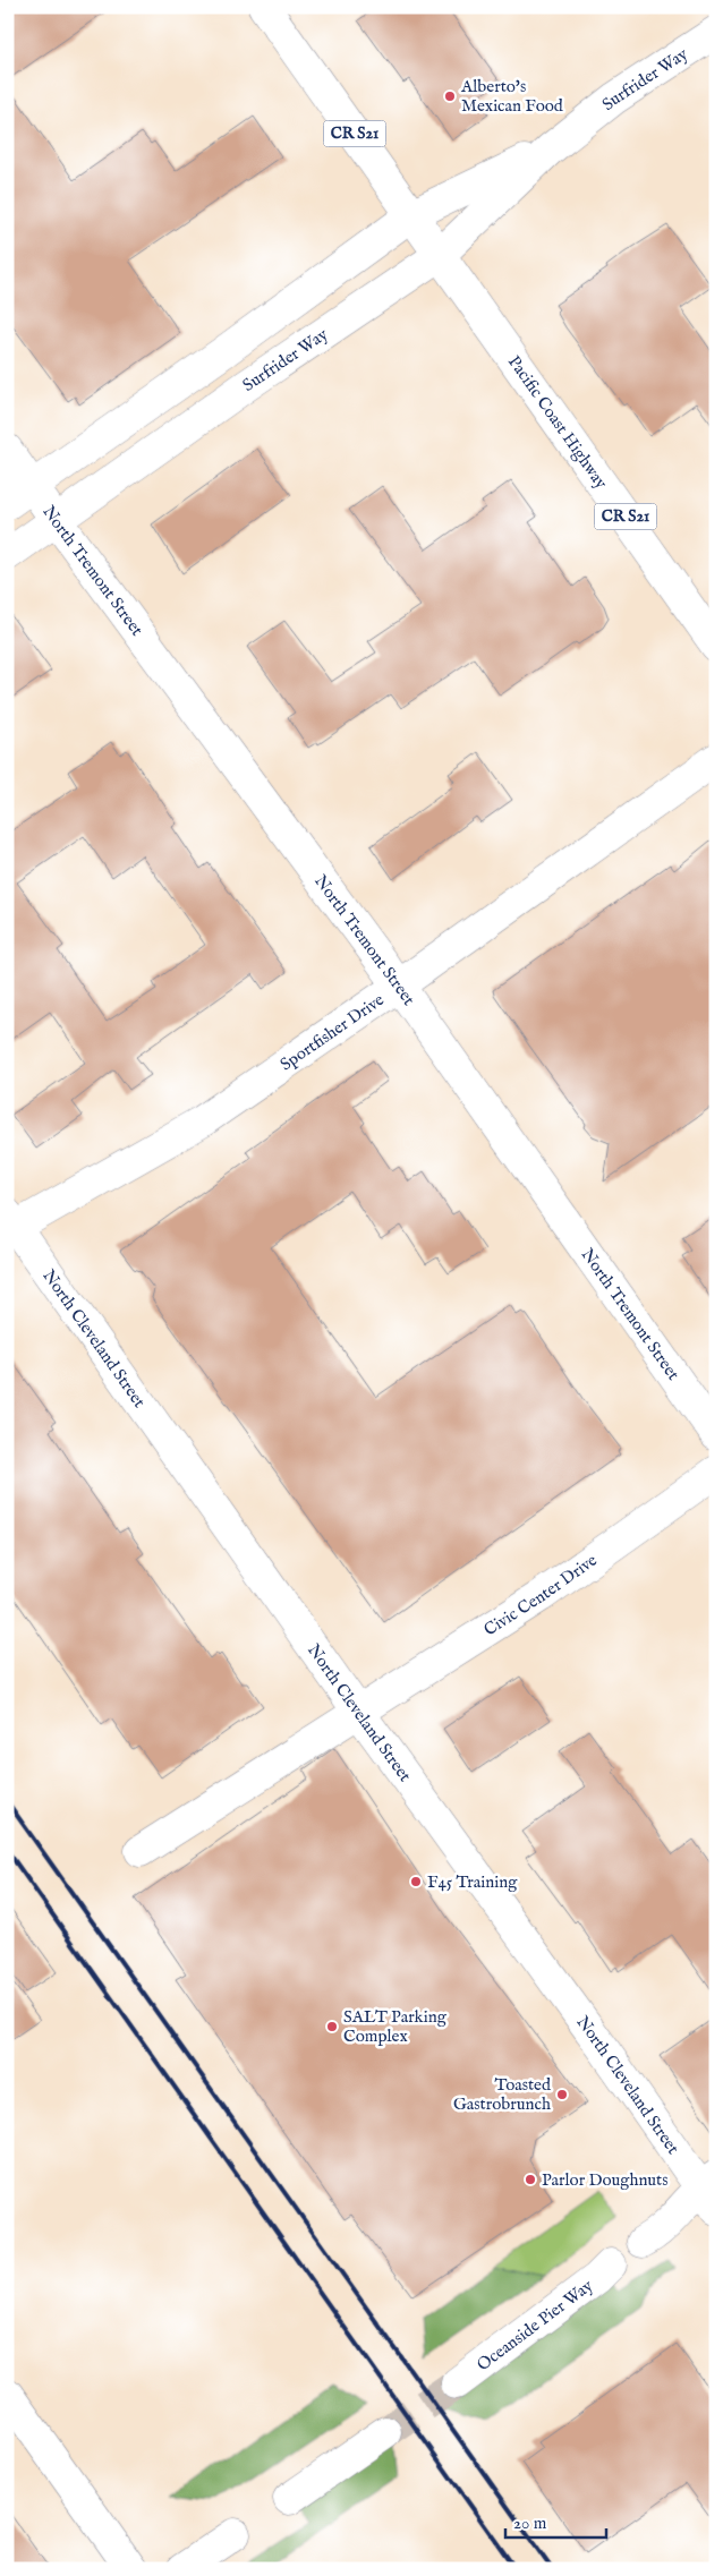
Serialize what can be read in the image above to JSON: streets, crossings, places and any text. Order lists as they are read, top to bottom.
{
  "streets": {
    "street": [
      "Surfrider Way",
      "CR S21",
      "Pacific Coast Highway",
      "North Tremont Street",
      "Sportfisher Drive",
      "North Cleveland Street",
      "Civic Center Drive",
      "Oceanside Pier Way"
    ]
  },
  "crossings": [
    ["Surfrider Way", "CR S21"],
    ["Surfrider Way", "Pacific Coast Highway"],
    ["Surfrider Way", "North Tremont Street"],
    ["CR S21", "Pacific Coast Highway"],
    ["North Tremont Street", "Sportfisher Drive"],
    ["Sportfisher Drive", "North Cleveland Street"],
    ["North Cleveland Street", "Civic Center Drive"]
  ],
  "places": [
    "Alberto's Mexican Food",
    "F45 Training",
    "SALT Parking Complex",
    "Toasted Gastrobrunch",
    "Parlor Doughnuts"
  ],
  "scale_bar": "20 m"
}
